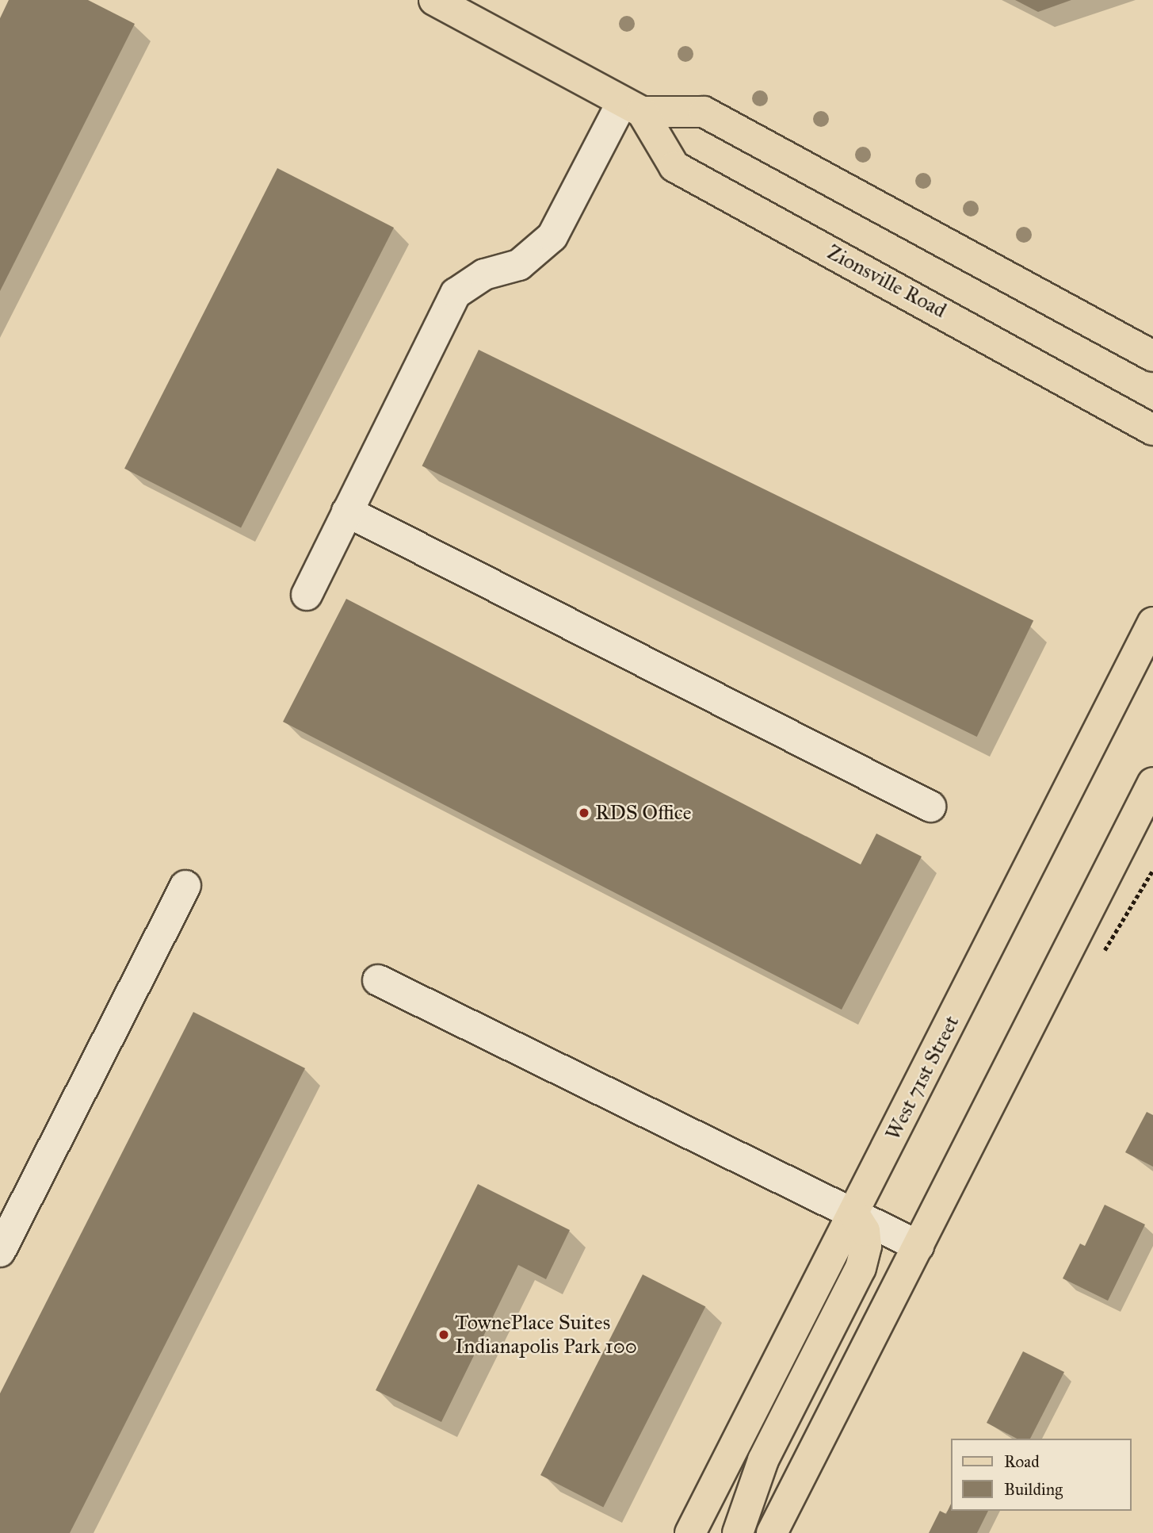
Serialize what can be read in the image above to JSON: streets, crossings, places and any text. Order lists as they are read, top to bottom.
{
  "streets": {
    "main road": ["Zionsville Road", "West 71st Street"]
  },
  "places": ["RDS Office", "TownePlace Suites Indianapolis Park 100"],
  "legend": ["Road", "Building"]
}
